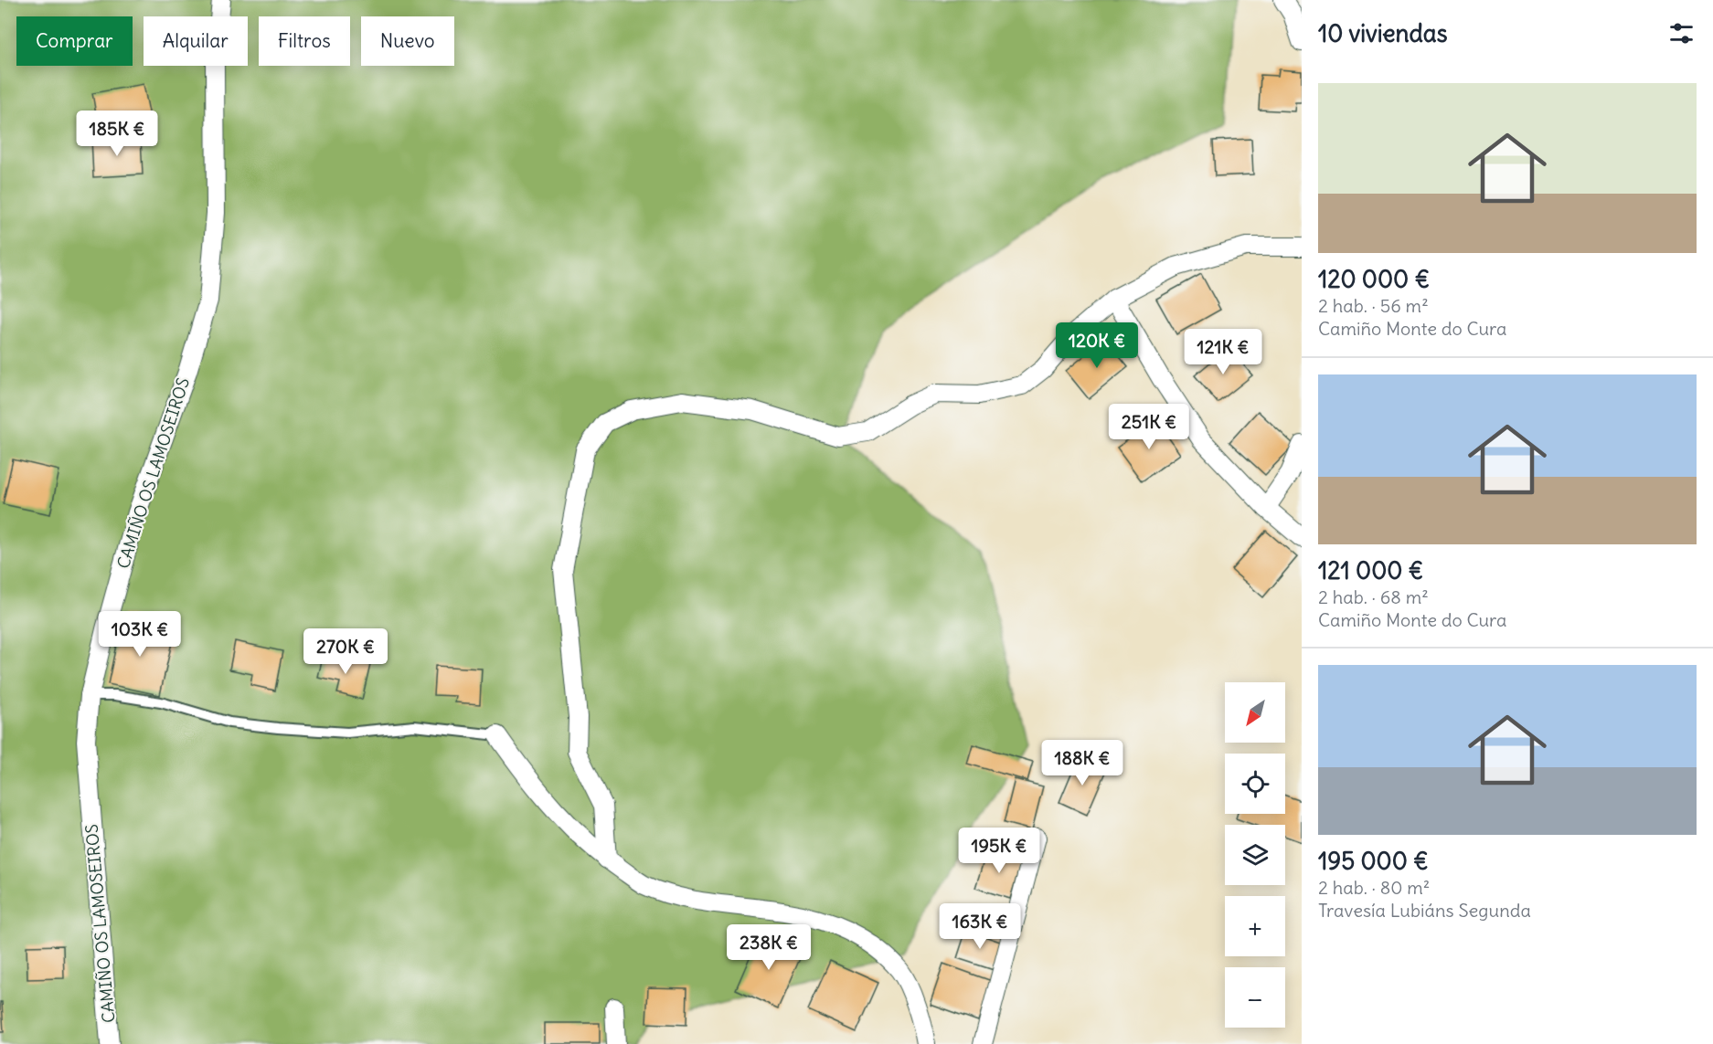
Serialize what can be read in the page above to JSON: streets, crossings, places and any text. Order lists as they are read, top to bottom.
{
  "streets": {
    "street": ["CAMIÑO OS LAMOSEIROS"]
  },
  "north": "bottom left",
  "page": {
    "heading": "10 viviendas",
    "chip": [
      "Comprar",
      "Alquilar",
      "Filtros",
      "Nuevo"
    ],
    "list": [
      {
        "name": "120 000 €",
        "note": "2 hab. · 56 m² · Camiño Monte do Cura"
      },
      {
        "name": "121 000 €",
        "note": "2 hab. · 68 m² · Camiño Monte do Cura"
      },
      {
        "name": "195 000 €",
        "note": "2 hab. · 80 m² · Travesía Lubiáns Segunda"
      }
    ],
    "price": [
      "185K €",
      "120K €",
      "121K €",
      "251K €",
      "103K €",
      "270K €",
      "188K €",
      "195K €",
      "163K €",
      "238K €"
    ],
    "map_buttons": ["+", "−"]
  }
}
